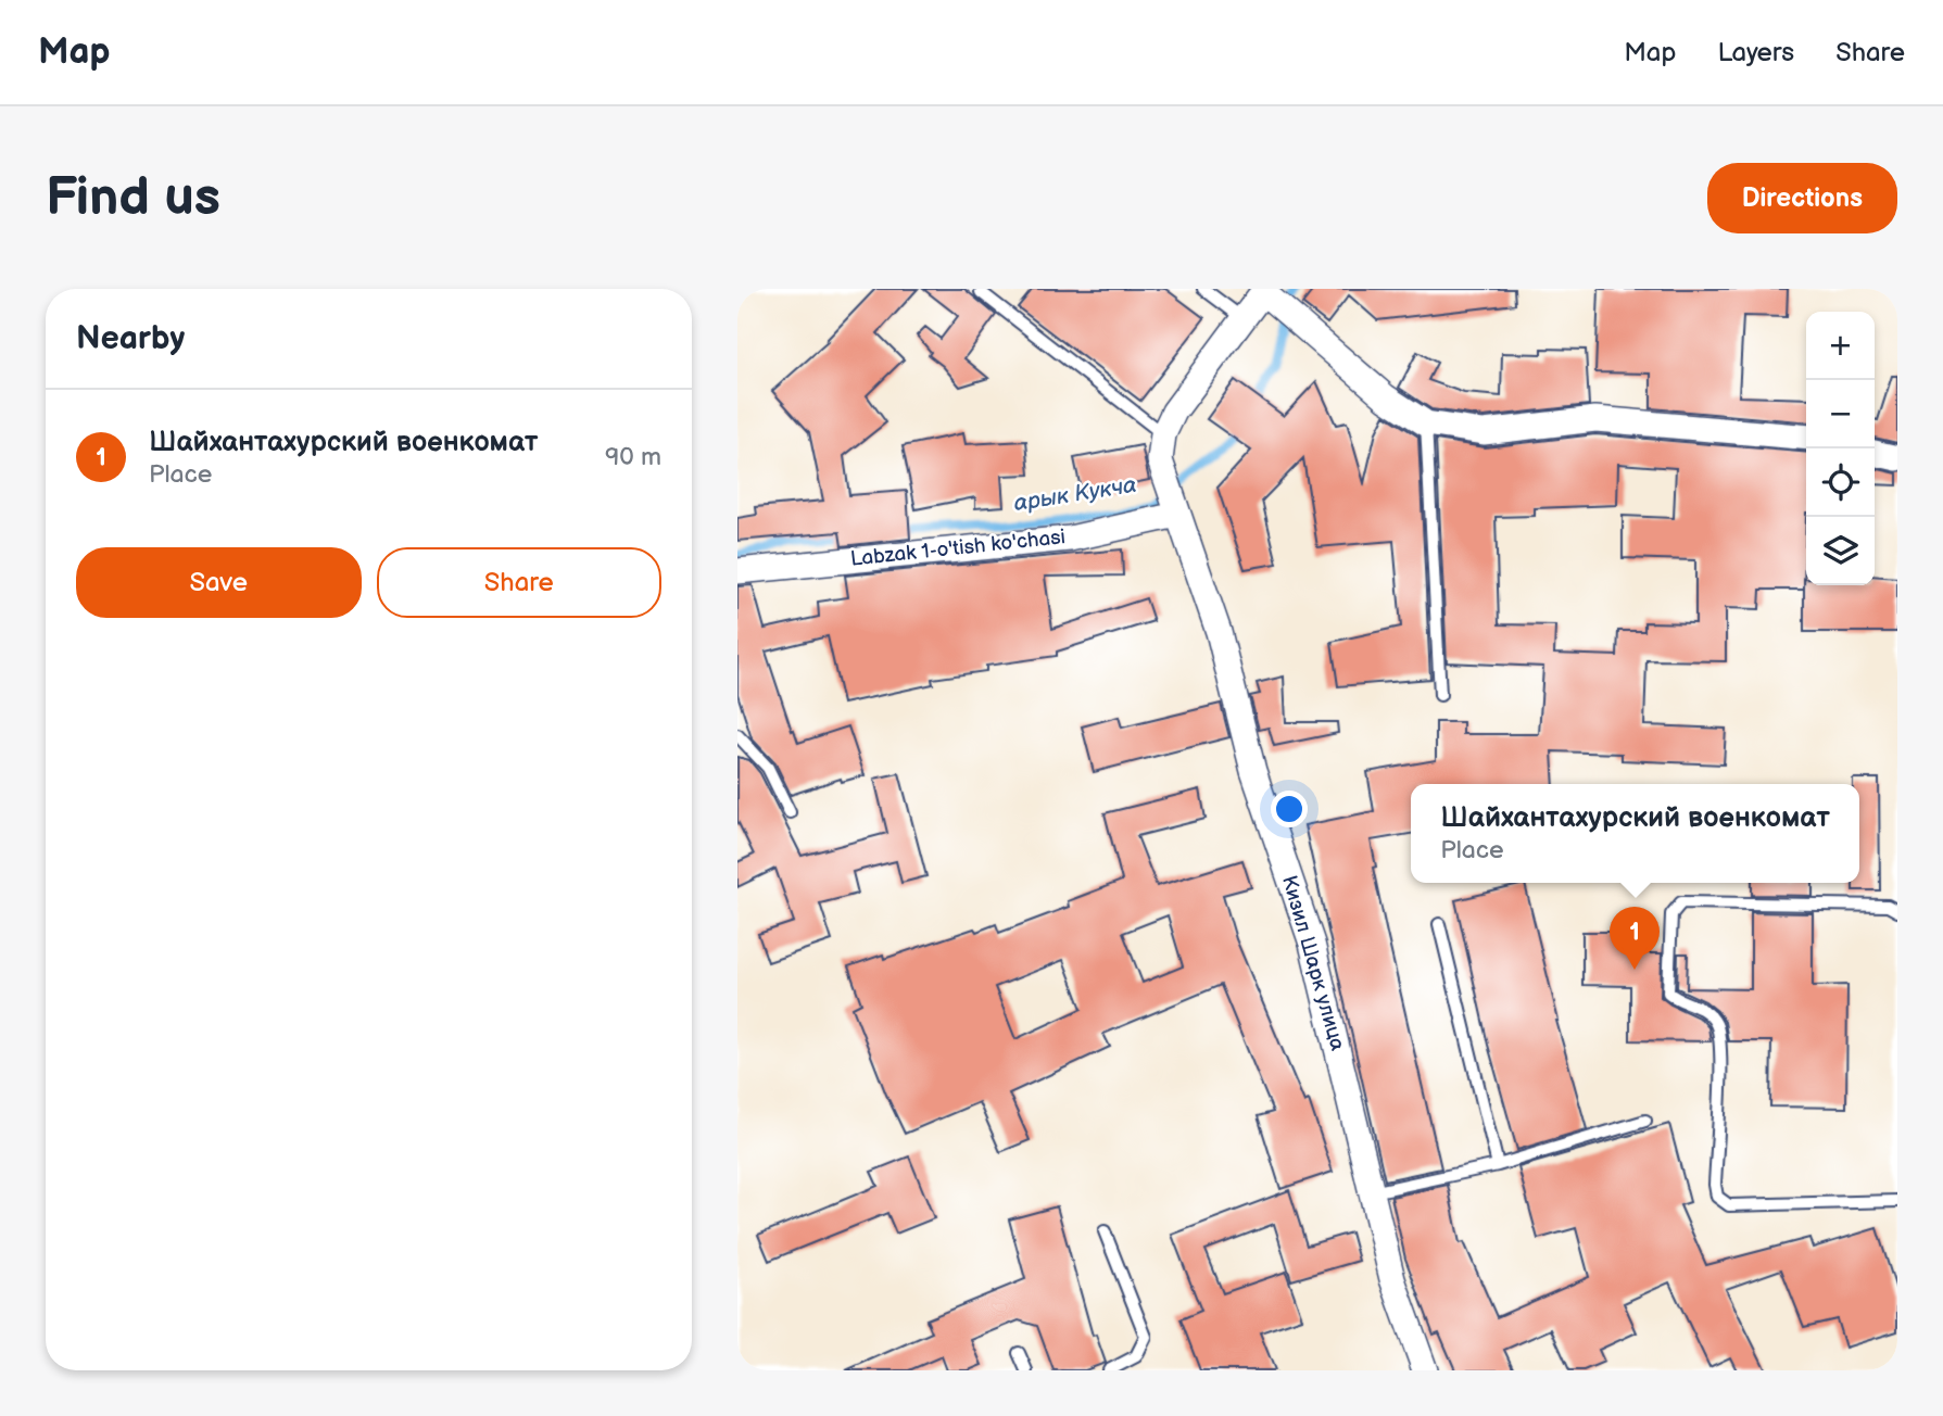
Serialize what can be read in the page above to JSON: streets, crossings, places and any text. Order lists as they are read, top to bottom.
{
  "streets": {
    "street": ["Labzak 1-o'tish ko'chasi", "Кизил Шарк улица"]
  },
  "crossings": [
    ["Labzak 1-o'tish ko'chasi", "Кизил Шарк улица"]
  ],
  "water": ["арык Кукча"],
  "page": {
    "header": "Map",
    "nav": ["Map", "Layers", "Share"],
    "buttons": [
      "Directions",
      ["Save", "Share"]
    ],
    "title": "Find us",
    "heading": "Nearby",
    "map_buttons": ["+", "−"],
    "list": [
      {
        "mark": "1",
        "name": "Шайхантахурский военкомат",
        "note": "Place",
        "value": "90 m"
      }
    ],
    "popup": ["Шайхантахурский военкомат", "Place"],
    "pins": "1"
  }
}
